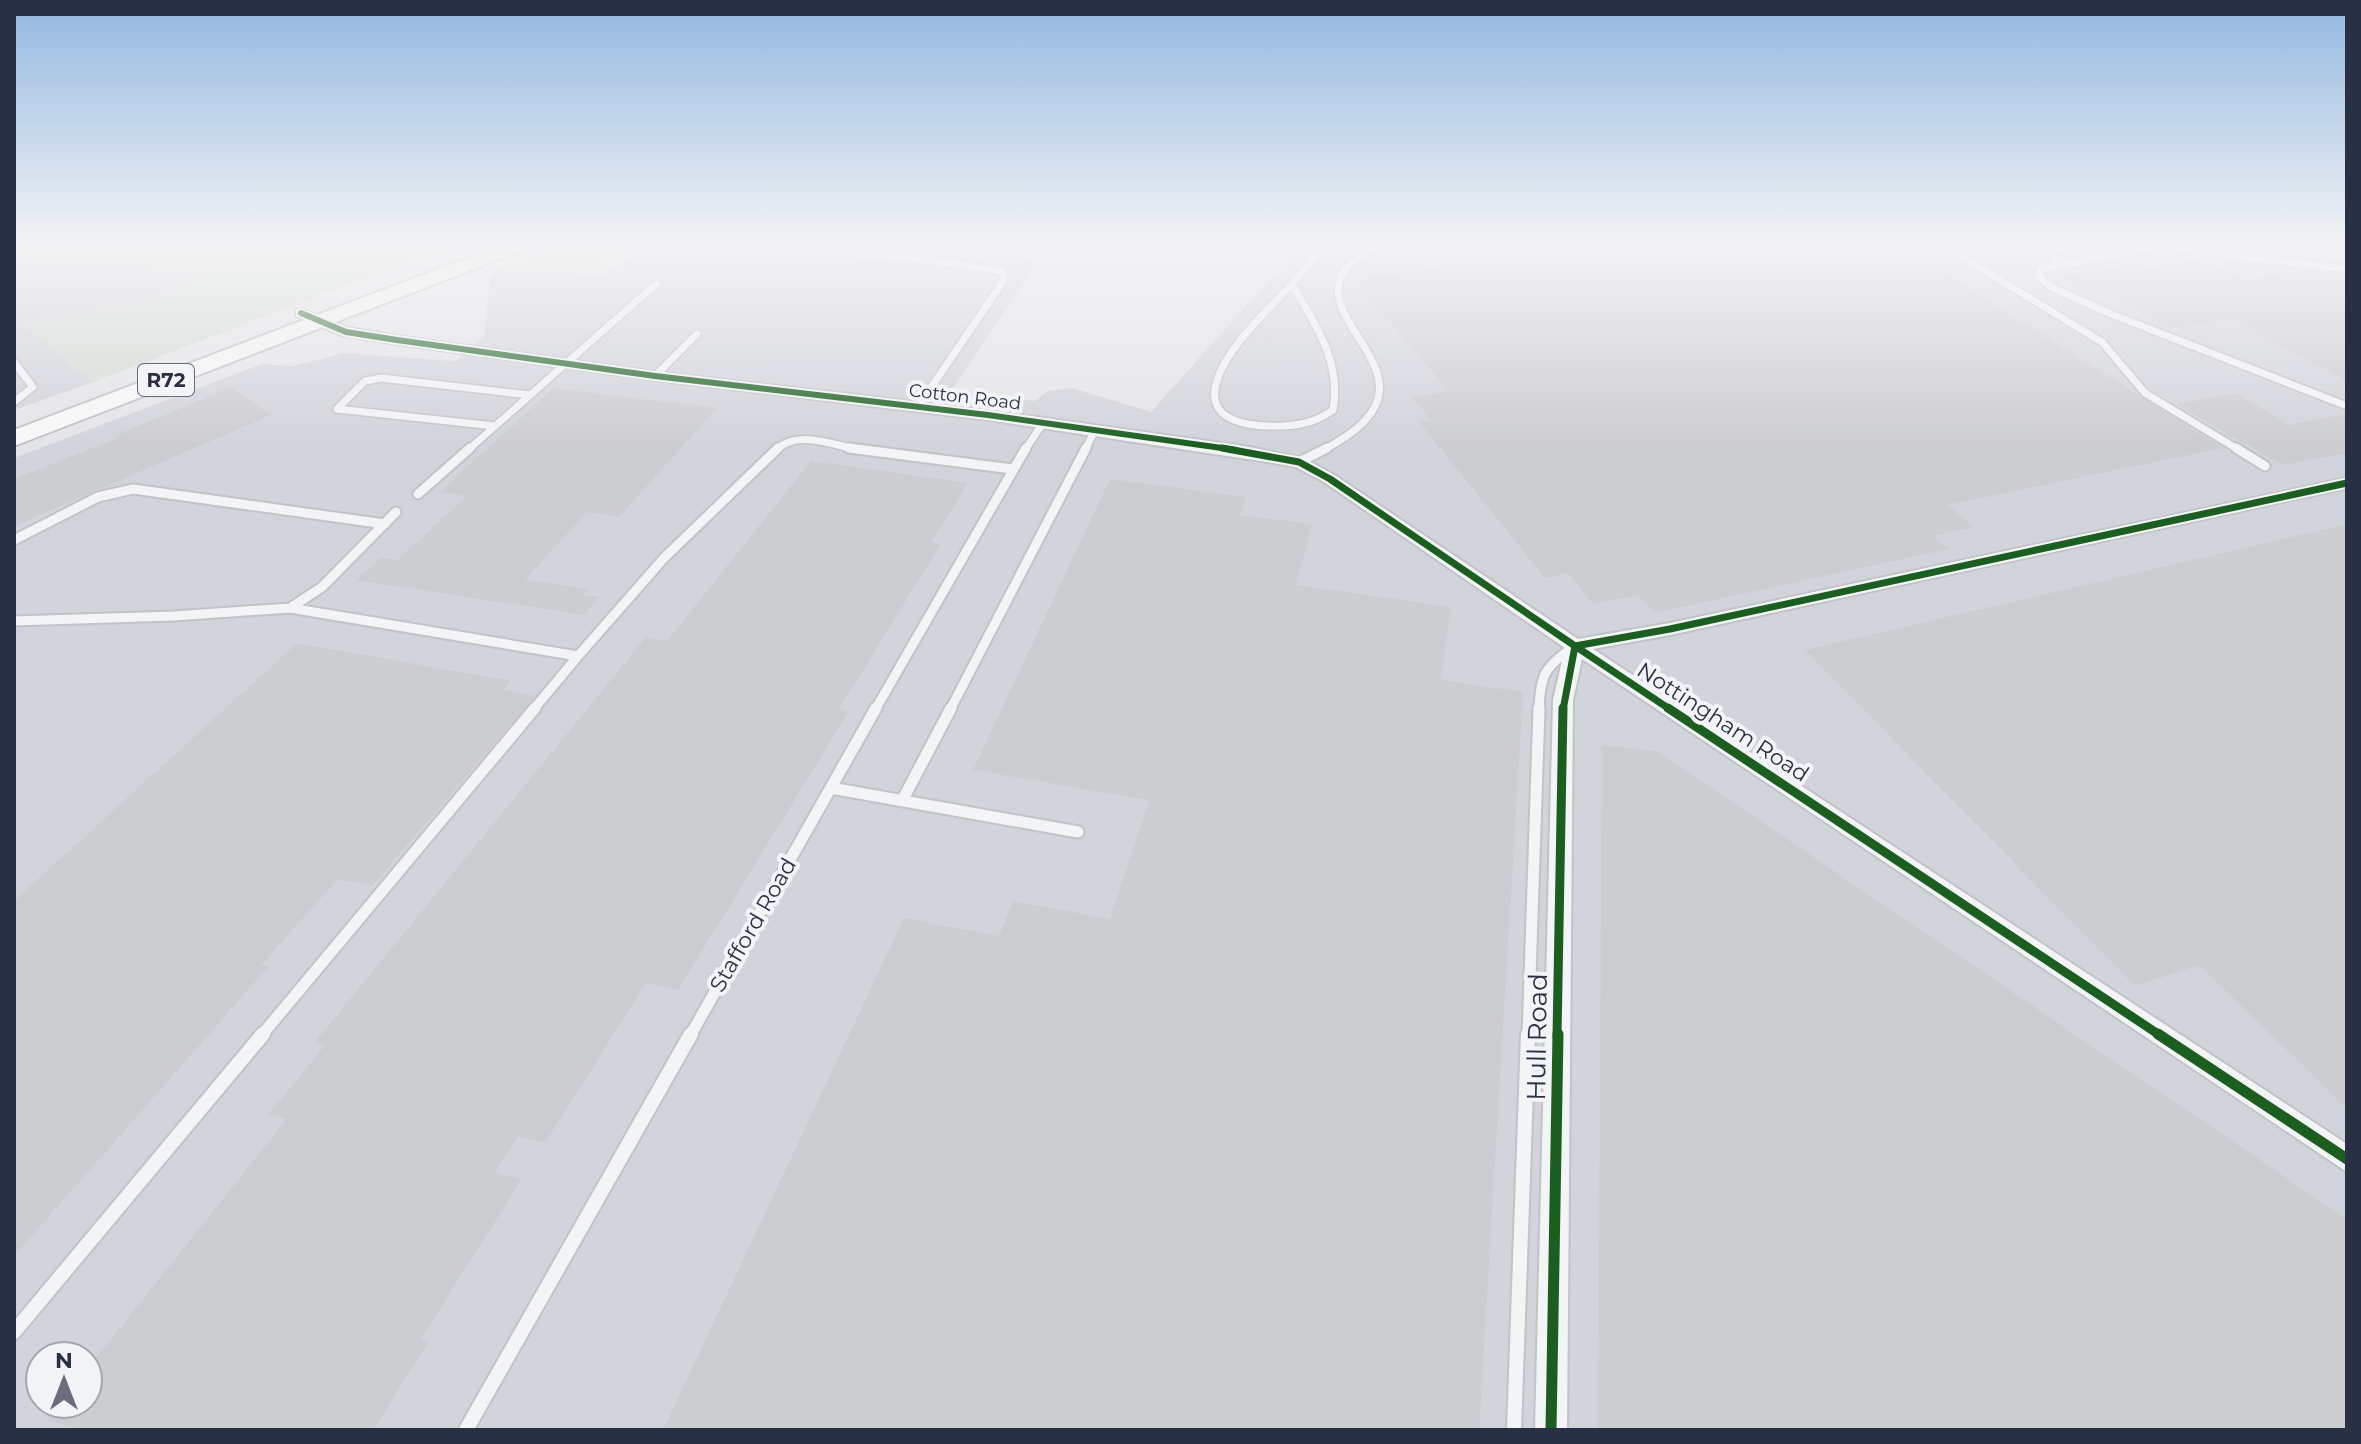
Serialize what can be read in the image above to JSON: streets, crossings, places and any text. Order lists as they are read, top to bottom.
{
  "streets": {
    "main road": ["R72"],
    "street": ["Cotton Road", "Nottingham Road", "Hull Road"],
    "lane": ["Stafford Road"]
  },
  "crossings": [
    ["R72", "Cotton Road"],
    ["Cotton Road", "Nottingham Road"],
    ["Cotton Road", "Stafford Road"],
    ["Cotton Road", "Hull Road"],
    ["Nottingham Road", "Hull Road"]
  ],
  "north": "top"
}
